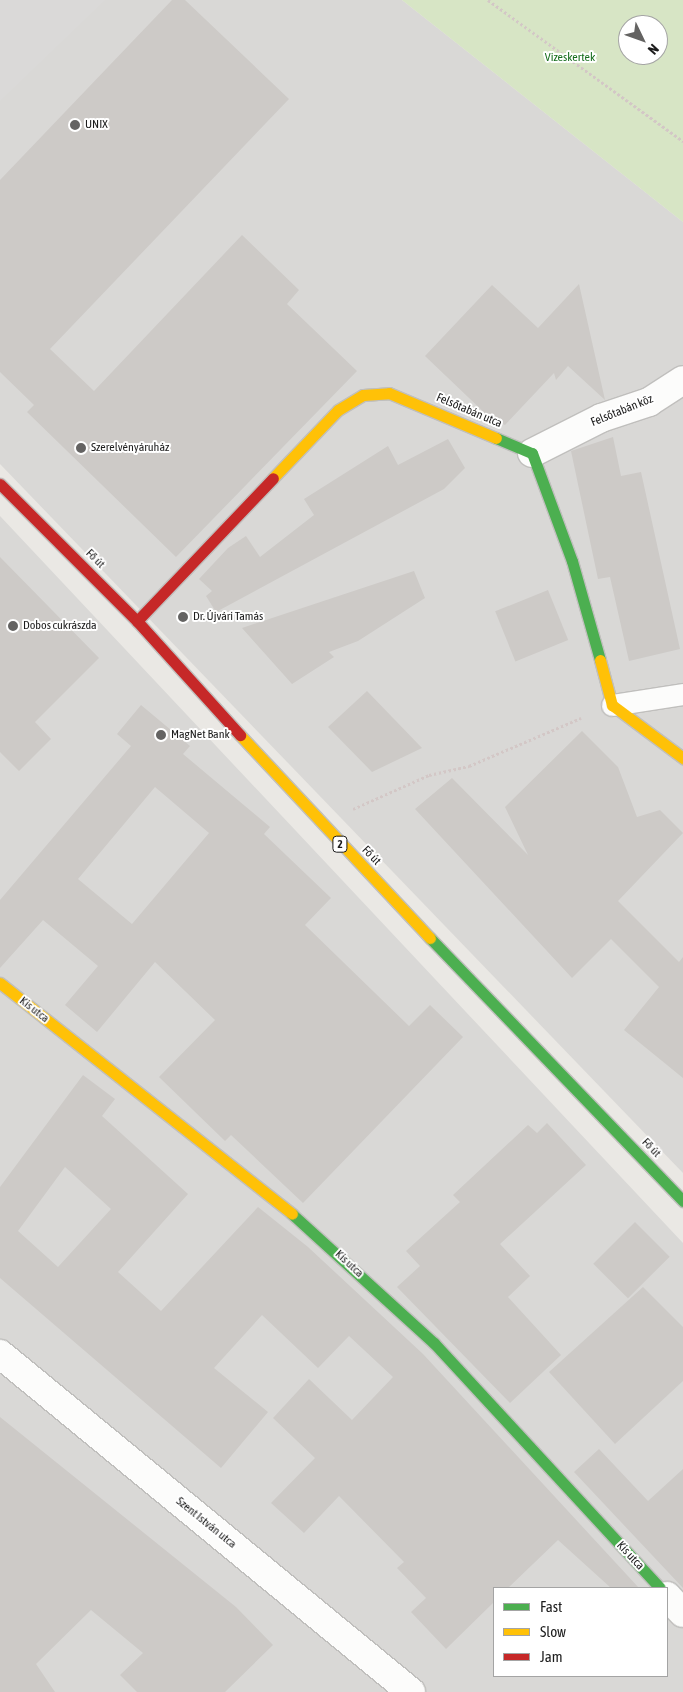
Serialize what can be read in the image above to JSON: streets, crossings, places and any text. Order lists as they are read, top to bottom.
{
  "streets": {
    "street": [
      "Felsőtabán utca",
      "Felsőtabán köz",
      "Fő út",
      "2",
      "Kis utca",
      "Szent István utca"
    ]
  },
  "crossings": [
    ["Felsőtabán utca", "Felsőtabán köz"],
    ["Felsőtabán utca", "Fő út"]
  ],
  "parks": ["Vizeskertek"],
  "places": [
    "UNIX",
    "Szerelvényáruház",
    "Dr. Újvári Tamás",
    "Dobos cukrászda",
    "MagNet Bank"
  ],
  "legend": ["Fast", "Slow", "Jam"],
  "north": "bottom right"
}
